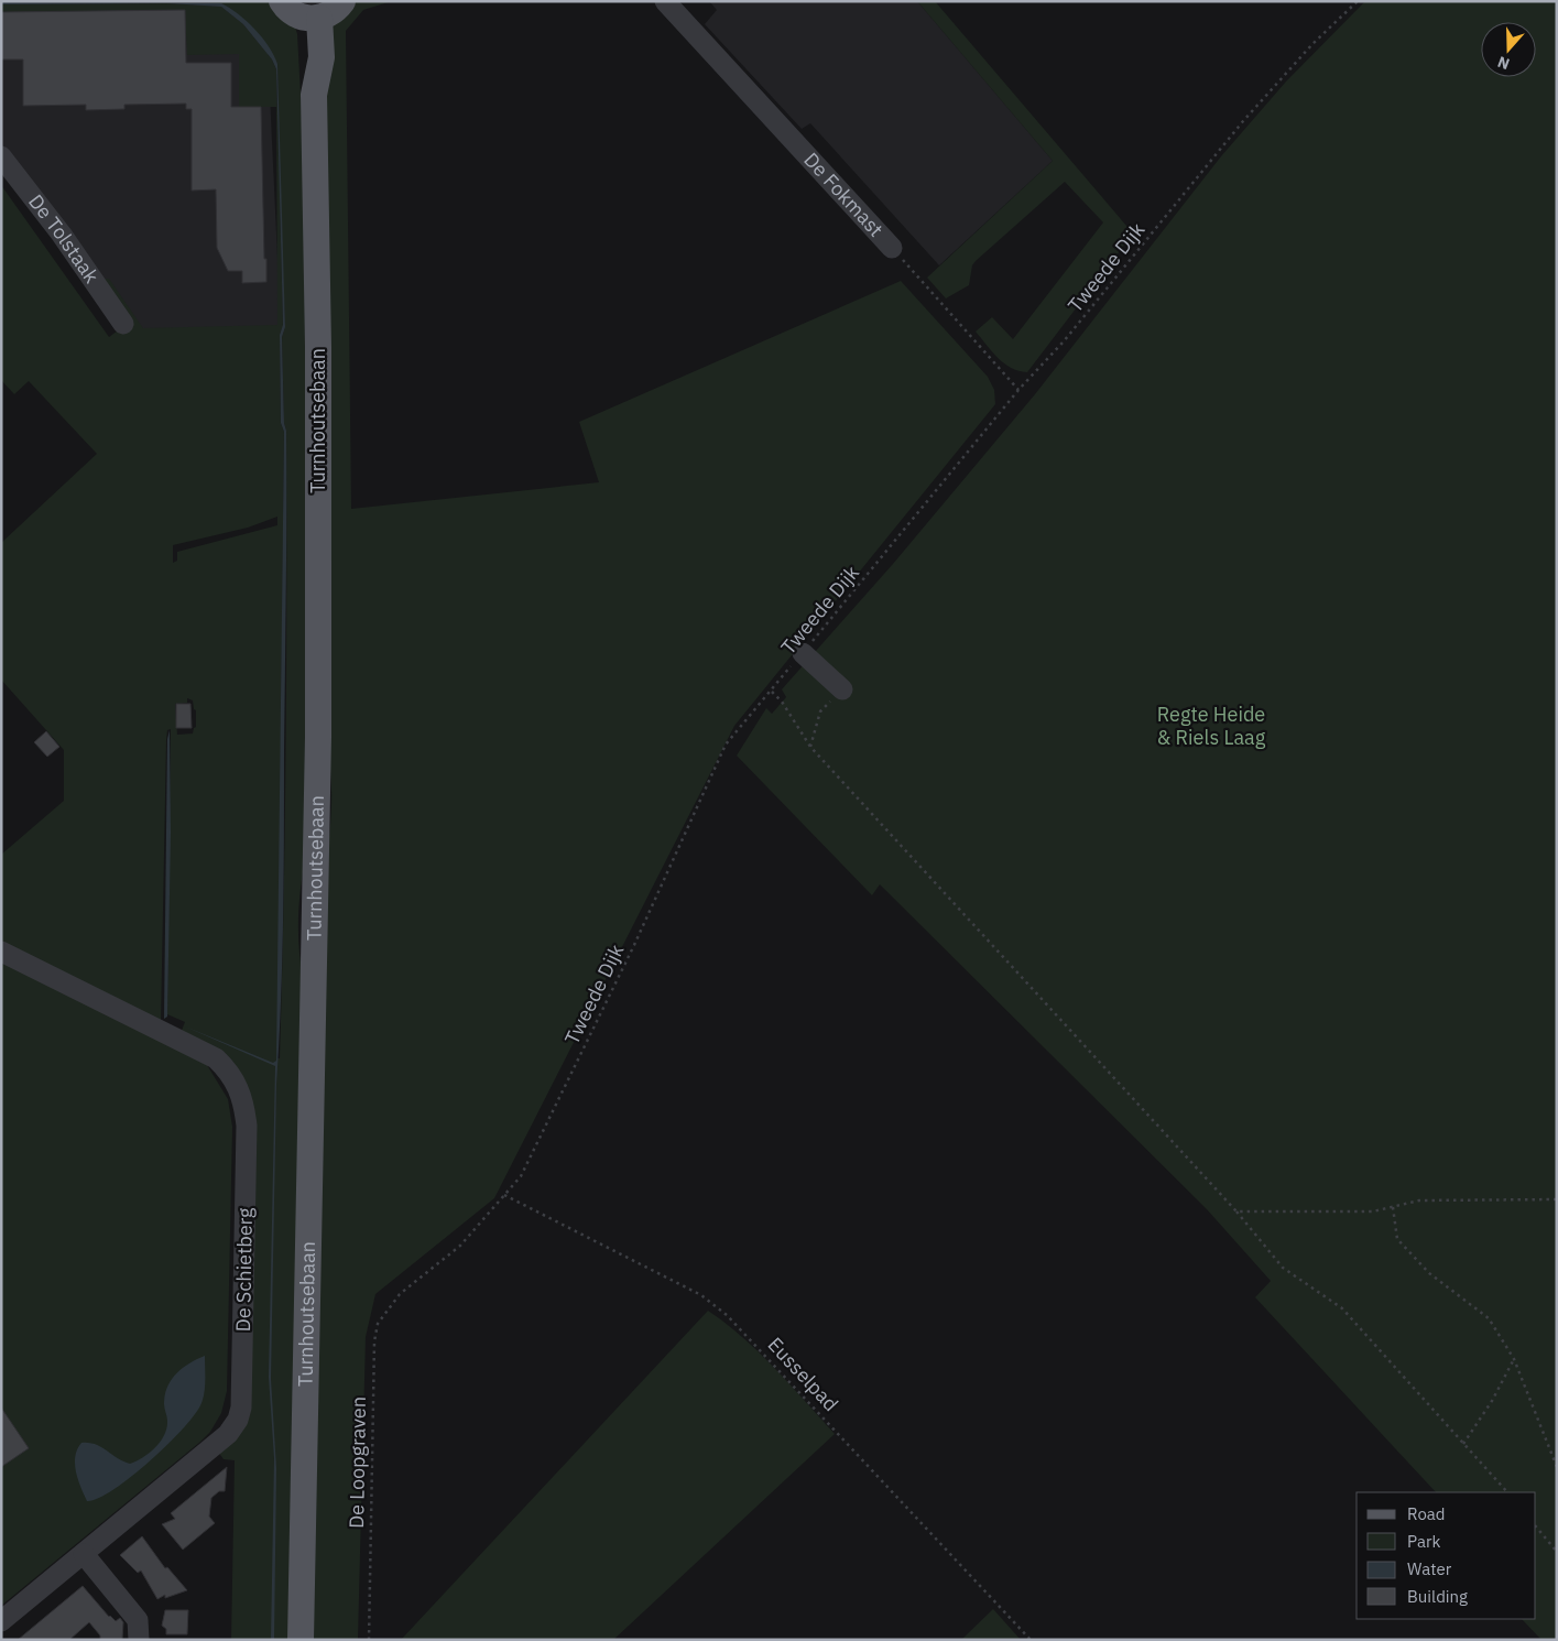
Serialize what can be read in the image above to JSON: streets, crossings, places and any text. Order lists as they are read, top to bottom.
{
  "streets": {
    "main road": ["Turnhoutsebaan"],
    "street": ["De Fokmast", "De Tolstaak", "De Schietberg"],
    "path": ["Tweede Dijk", "Eusselpad", "De Loopgraven"]
  },
  "crossings": [
    ["De Fokmast", "Tweede Dijk"],
    ["Tweede Dijk", "Eusselpad"],
    ["Tweede Dijk", "De Loopgraven"]
  ],
  "parks": ["Regte Heide & Riels Laag"],
  "legend": [
    "Road",
    "Park",
    "Water",
    "Building"
  ],
  "north": "bottom"
}
